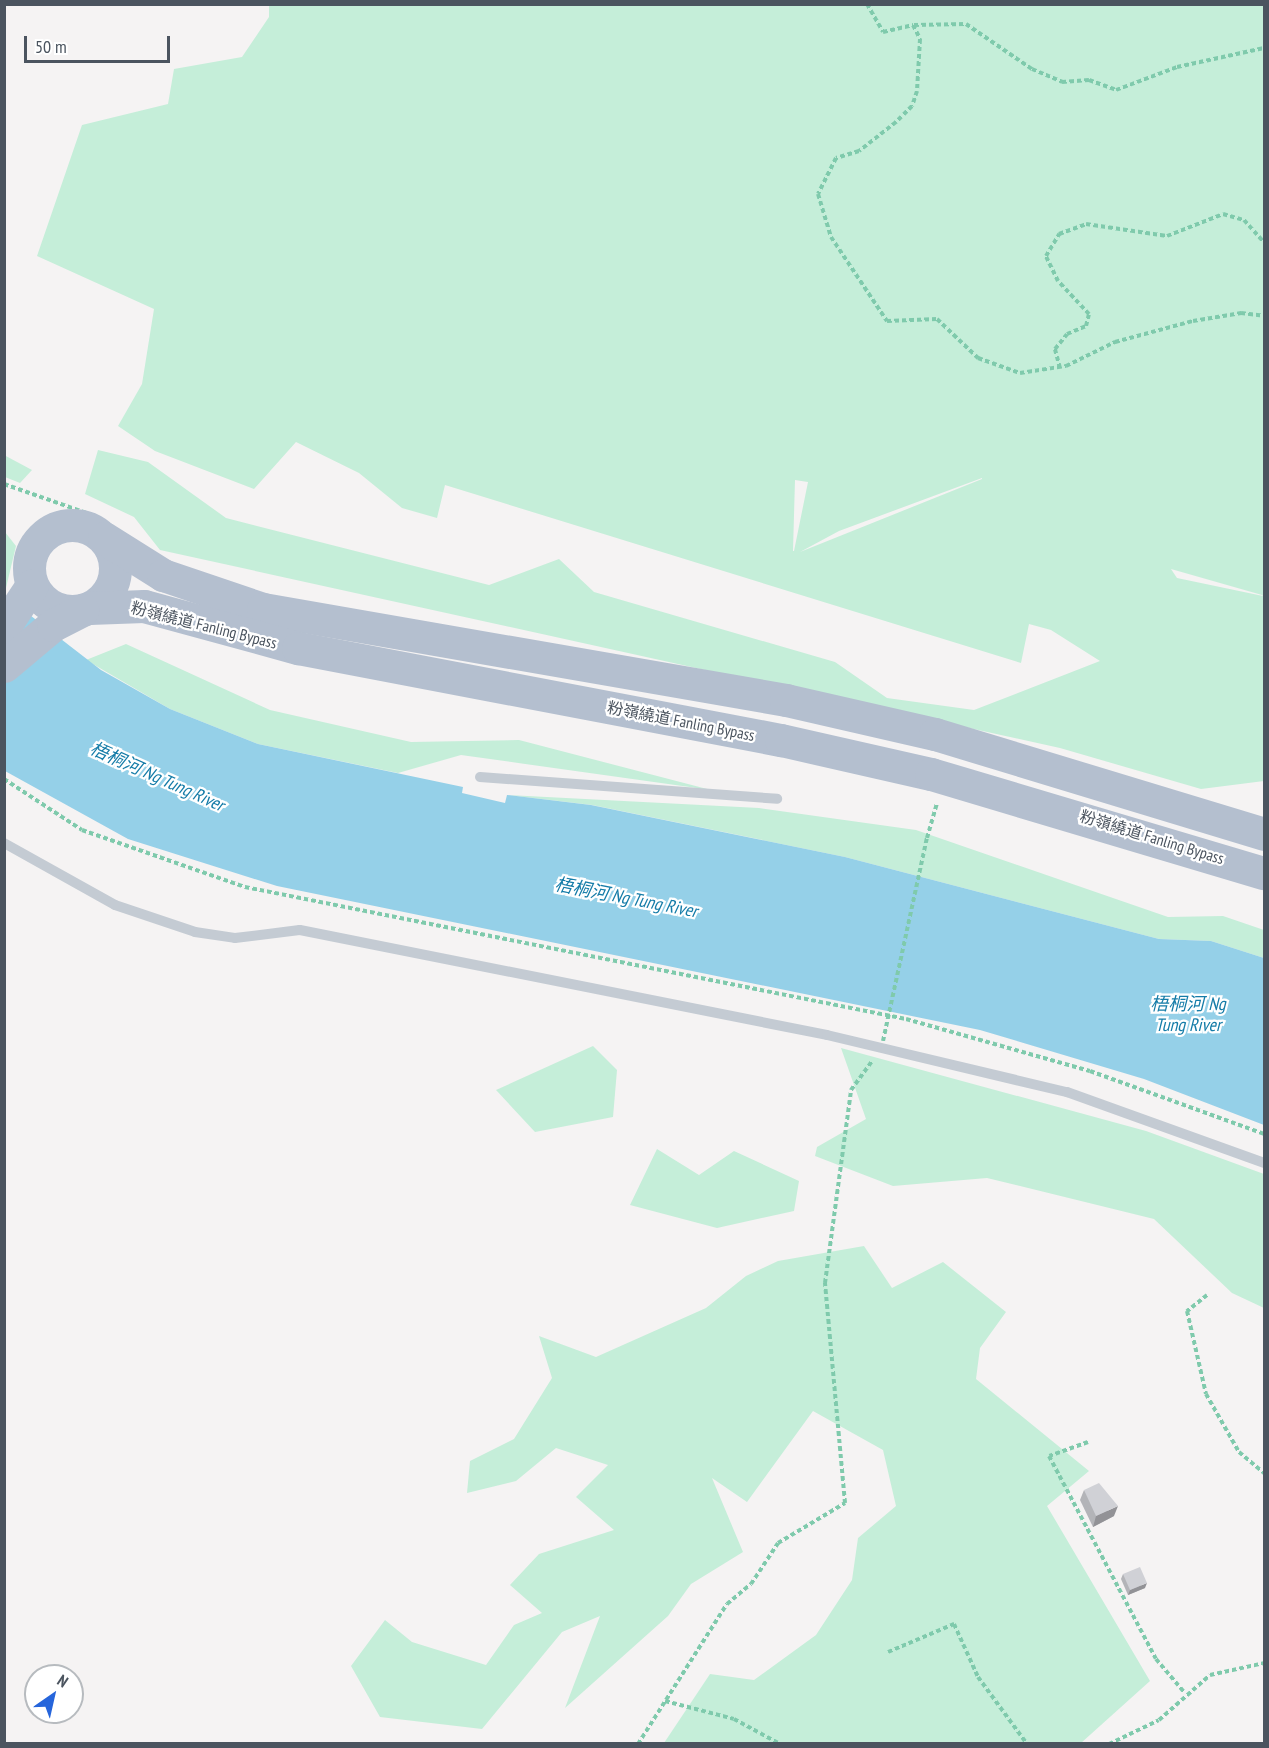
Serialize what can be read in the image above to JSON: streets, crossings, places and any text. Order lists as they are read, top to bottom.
{
  "streets": {
    "main road": ["粉嶺繞道 Fanling Bypass"]
  },
  "water": ["梧桐河 Ng Tung River"],
  "scale_bar": "50 m",
  "north": "top right"
}
